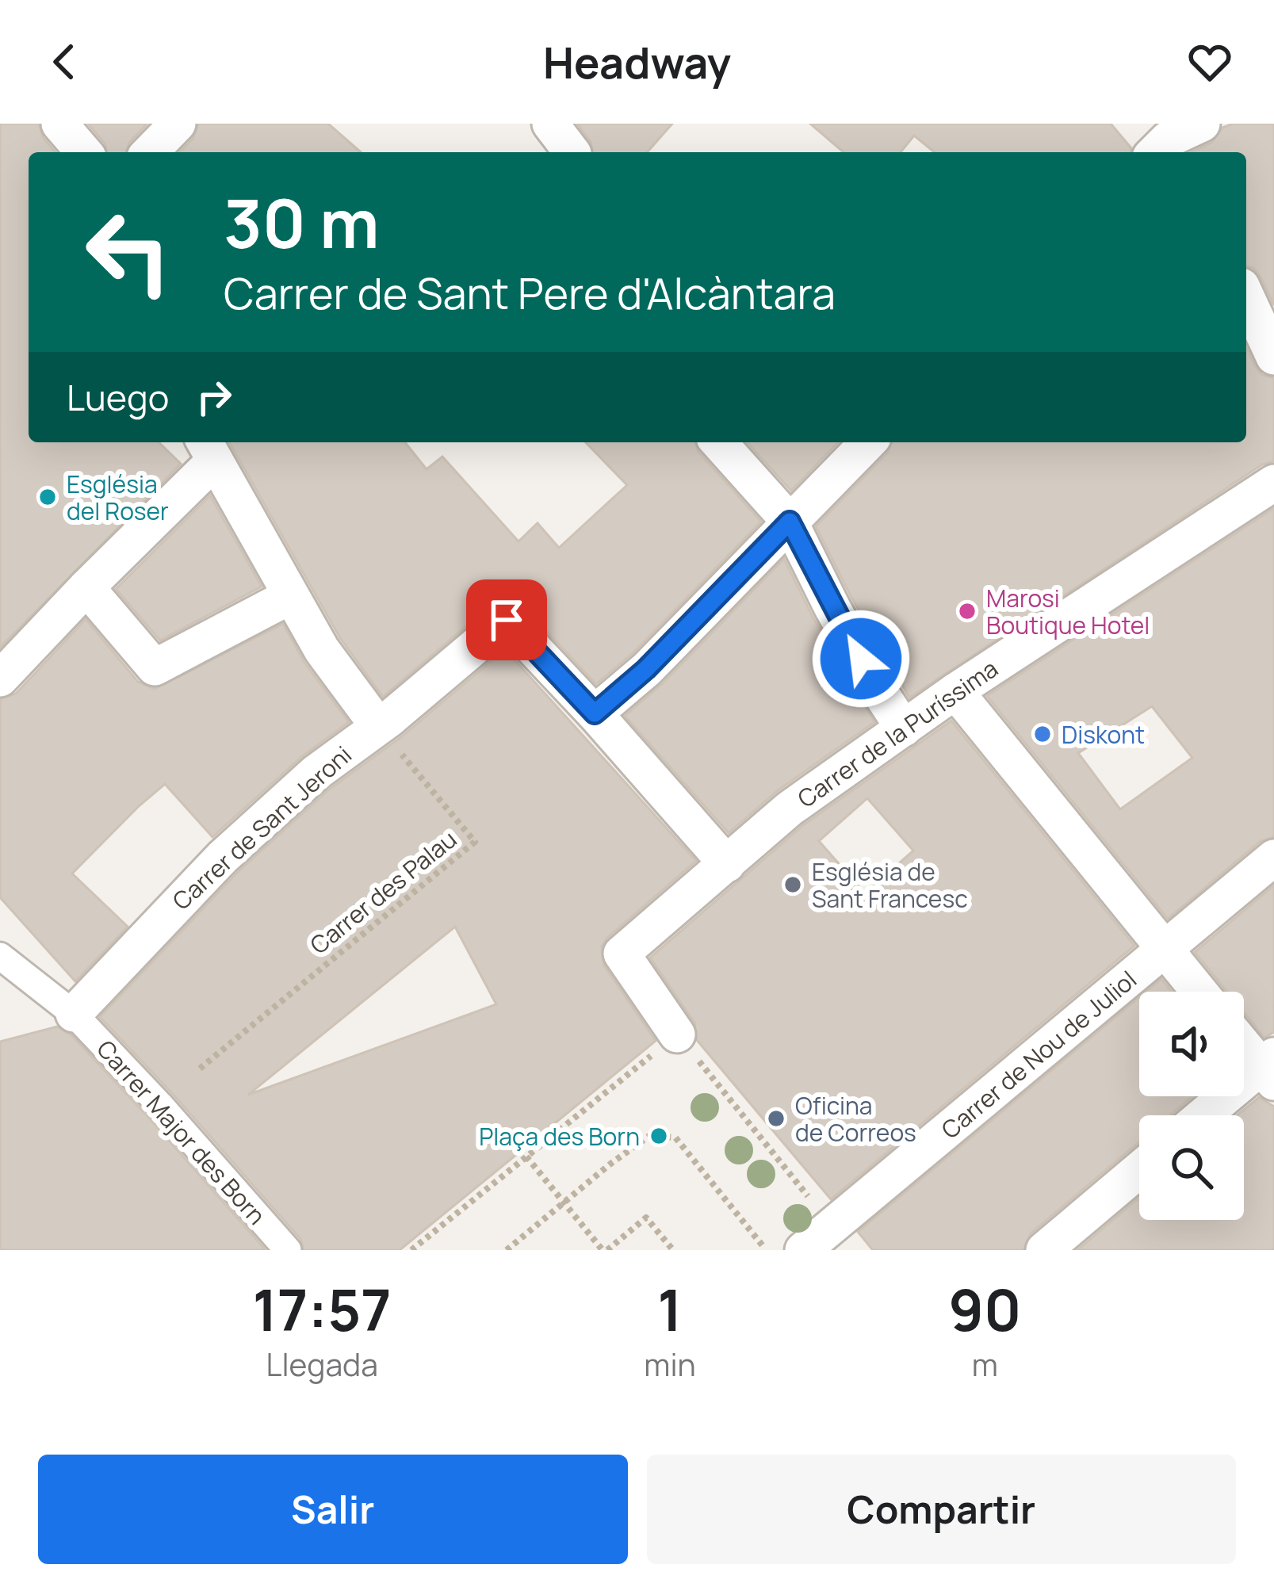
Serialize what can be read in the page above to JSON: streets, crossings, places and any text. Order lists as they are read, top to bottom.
{
  "streets": {
    "street": [
      "Carrer de la Puríssima",
      "Carrer de Sant Jeroni",
      "Carrer de Nou de Juliol",
      "Carrer Major des Born"
    ],
    "path": ["Carrer des Palau"]
  },
  "crossings": [
    ["Carrer de Sant Jeroni", "Carrer des Palau"],
    ["Carrer de Sant Jeroni", "Carrer Major des Born"]
  ],
  "places": [
    "Església del Roser",
    "Marosi Boutique Hotel",
    "Diskont",
    "Església de Sant Francesc",
    "Oficina de Correos",
    "Plaça des Born"
  ],
  "page": {
    "header": "Headway",
    "turn": ["30 m", "Carrer de Sant Pere d'Alcàntara"],
    "then": "Luego",
    "eta": [
      "17:57",
      "Llegada",
      "1",
      "min",
      "90",
      "m"
    ],
    "buttons": ["Salir", "Compartir"]
  }
}
